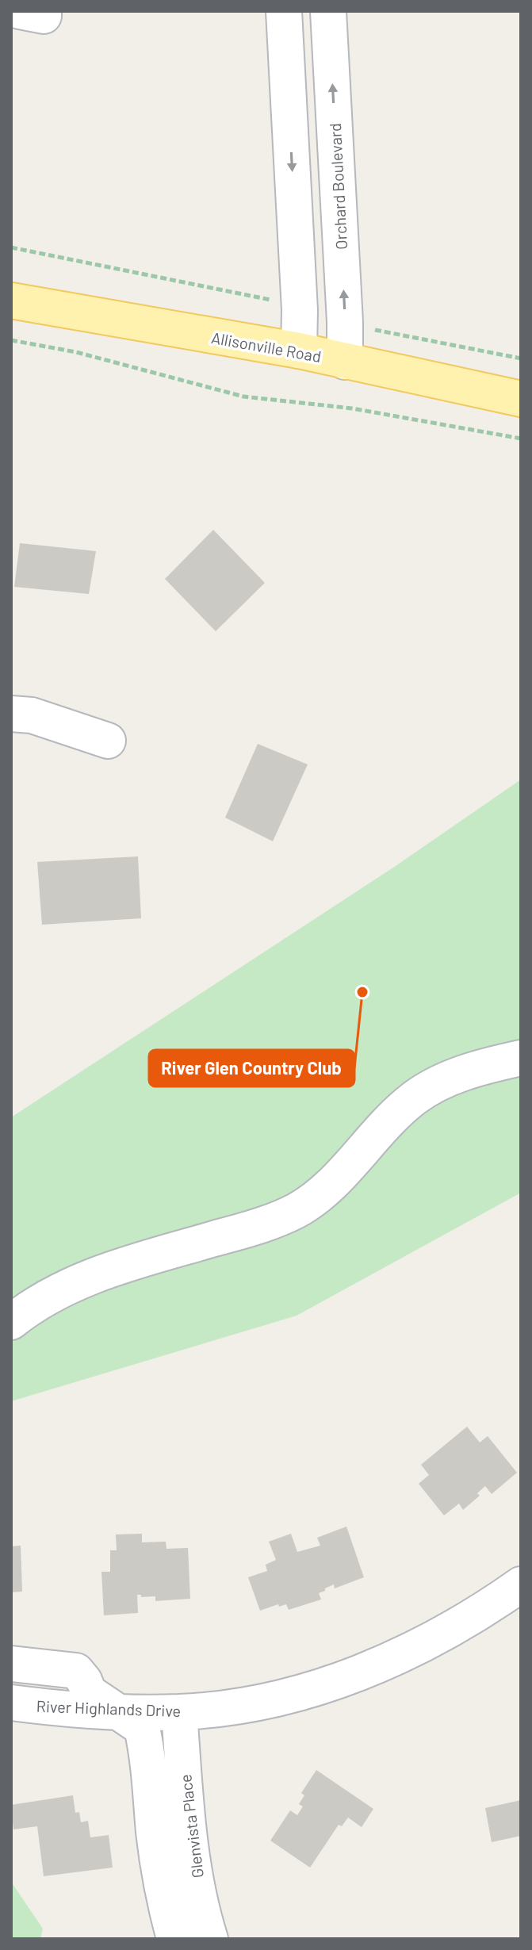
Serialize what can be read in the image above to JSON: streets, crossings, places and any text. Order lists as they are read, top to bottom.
{
  "streets": {
    "main road": ["Allisonville Road"],
    "street": ["Orchard Boulevard", "River Highlands Drive", "Glenvista Place"]
  },
  "crossings": [
    ["Orchard Boulevard", "Allisonville Road"],
    ["River Highlands Drive", "Glenvista Place"]
  ],
  "places": ["River Glen Country Club"]
}
